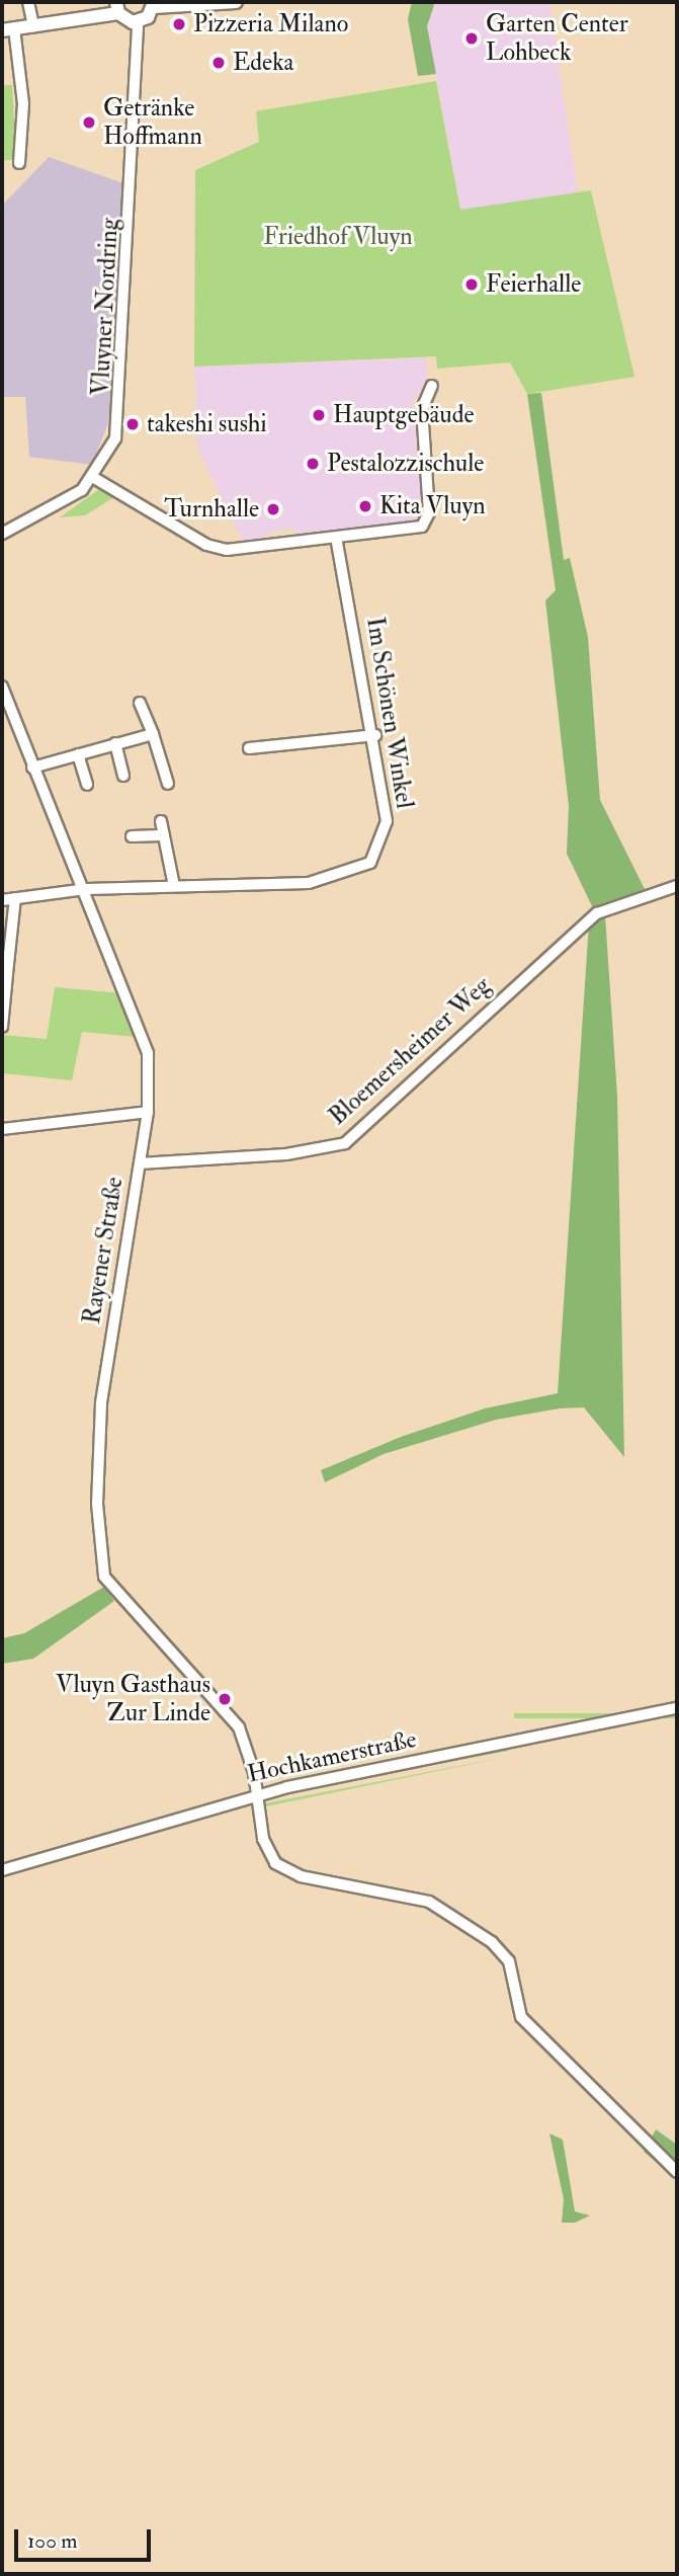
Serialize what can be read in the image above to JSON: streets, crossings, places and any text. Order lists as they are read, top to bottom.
{
  "streets": {
    "street": [
      "Vluyner Nordring",
      "Im Schönen Winkel",
      "Bloemersheimer Weg",
      "Rayener Straße",
      "Hochkamerstraße"
    ]
  },
  "crossings": [
    ["Im Schönen Winkel", "Rayener Straße"],
    ["Bloemersheimer Weg", "Rayener Straße"],
    ["Rayener Straße", "Hochkamerstraße"]
  ],
  "parks": ["Friedhof Vluyn"],
  "places": [
    "Pizzeria Milano",
    "Garten Center Lohbeck",
    "Edeka",
    "Getränke Hoffmann",
    "Feierhalle",
    "Hauptgebäude",
    "takeshi sushi",
    "Pestalozzischule",
    "Kita Vluyn",
    "Turnhalle",
    "Vluyn Gasthaus Zur Linde"
  ],
  "scale_bar": "100 m"
}
